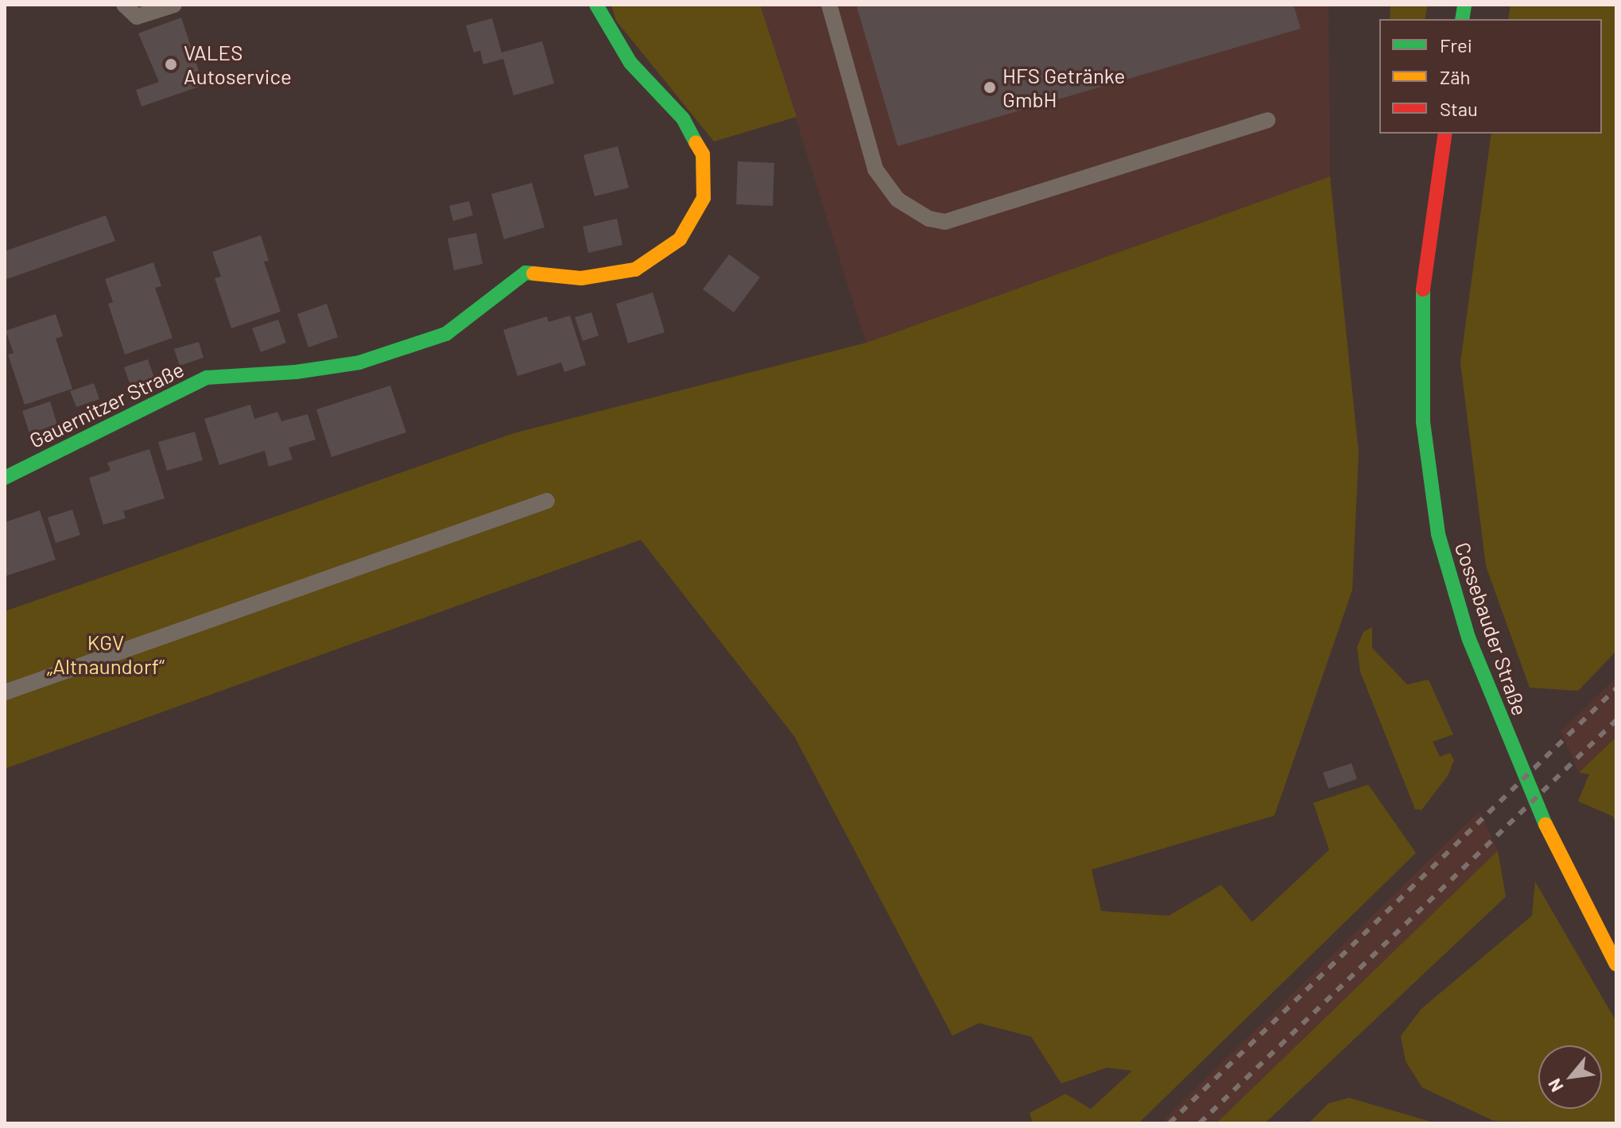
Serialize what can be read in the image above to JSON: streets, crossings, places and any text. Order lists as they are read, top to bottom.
{
  "streets": {
    "street": ["Gauernitzer Straße", "Cossebauder Straße"]
  },
  "parks": ["KGV „Altnaundorf“"],
  "places": ["VALES Autoservice", "HFS Getränke GmbH"],
  "legend": ["Frei", "Zäh", "Stau"],
  "north": "bottom left"
}
